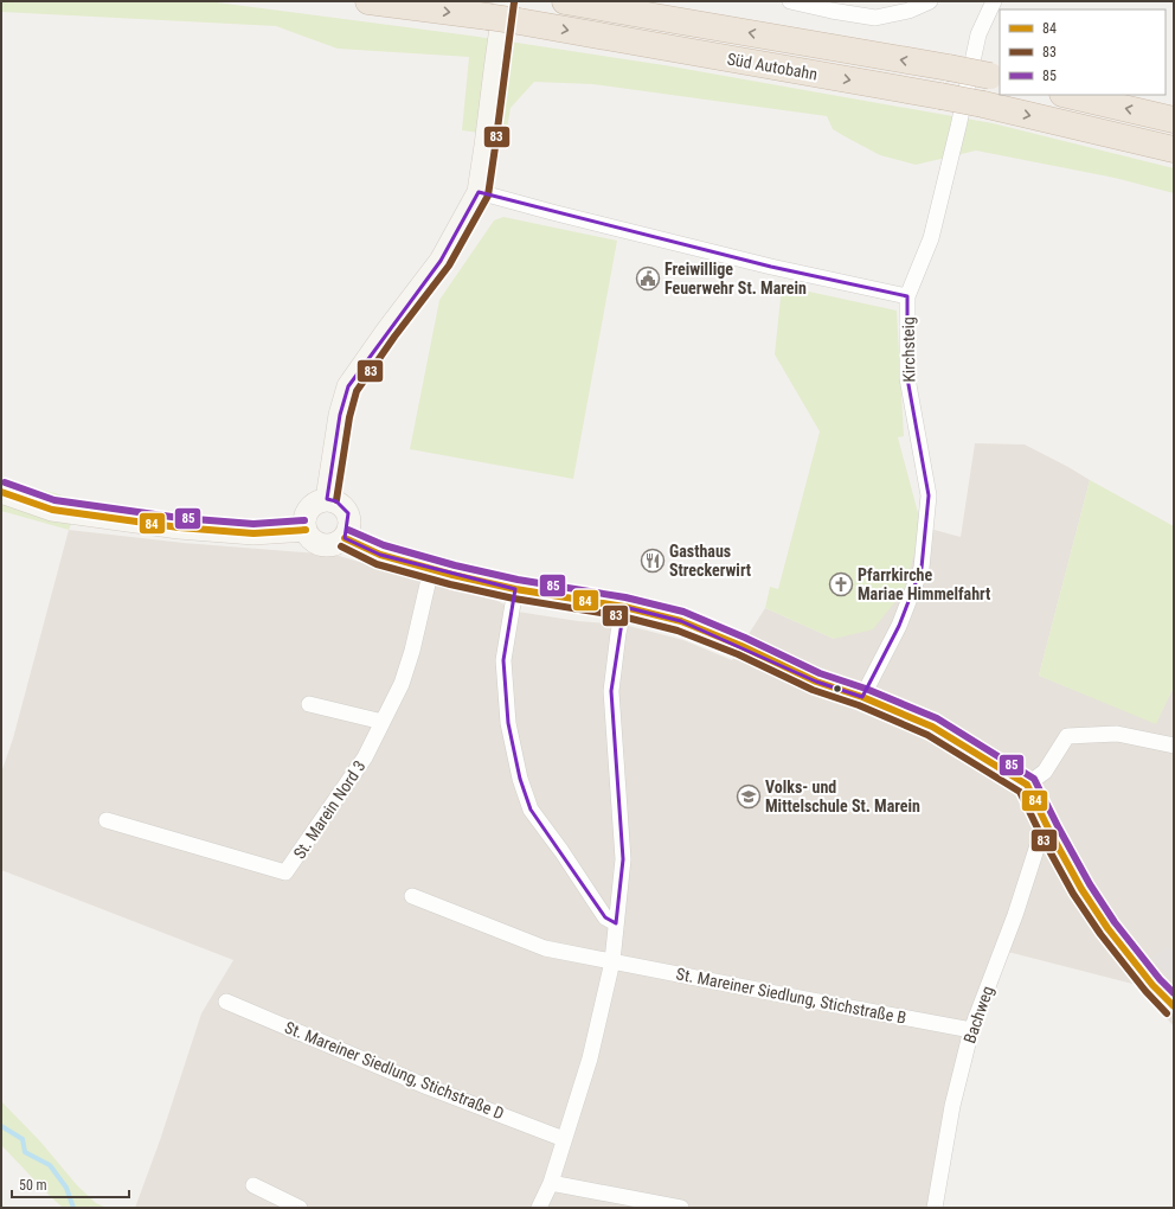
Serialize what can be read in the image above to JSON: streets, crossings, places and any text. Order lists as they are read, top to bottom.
{
  "streets": {
    "highway": ["Süd Autobahn"],
    "street": [
      "Kirchsteig",
      "St. Marein Nord 3",
      "St. Mareiner Siedlung, Stichstraße B",
      "Bachweg"
    ]
  },
  "crossings": [
    ["St. Mareiner Siedlung, Stichstraße B", "Bachweg"]
  ],
  "places": {
    "public building": ["Freiwillige Feuerwehr St. Marein"],
    "restaurant": ["Gasthaus Streckerwirt"],
    "church": ["Pfarrkirche Mariae Himmelfahrt"],
    "school or university": ["Volks- und Mittelschule St. Marein"]
  },
  "lines": ["transit line 83", "transit line 85", "transit line 84"],
  "legend": ["84", "83", "85"],
  "scale_bar": "50 m"
}
